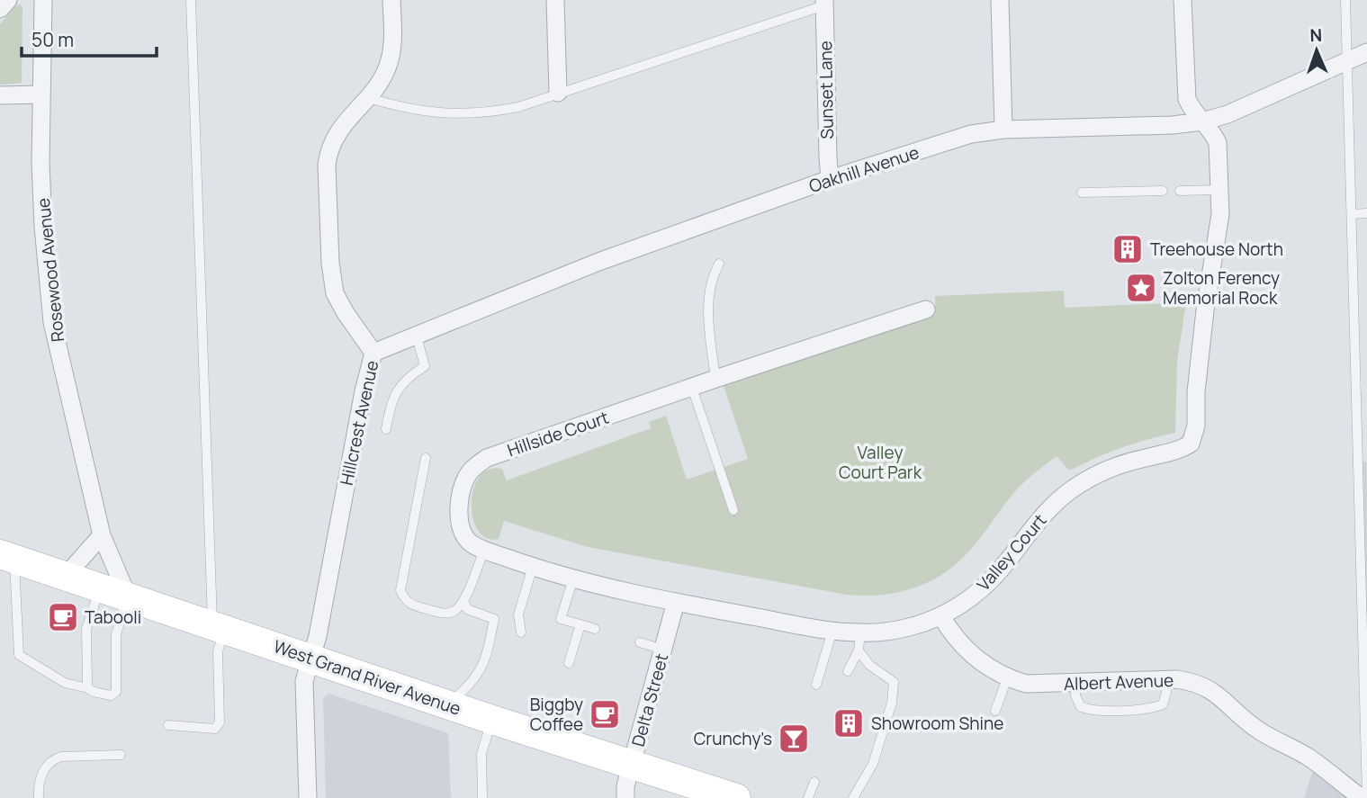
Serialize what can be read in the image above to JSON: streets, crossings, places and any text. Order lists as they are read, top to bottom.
{
  "streets": {
    "main road": ["West Grand River Avenue"],
    "street": [
      "Sunset Lane",
      "Oakhill Avenue",
      "Rosewood Avenue",
      "Hillcrest Avenue",
      "Hillside Court",
      "Valley Court",
      "Albert Avenue",
      "Delta Street"
    ]
  },
  "crossings": [
    ["Sunset Lane", "Oakhill Avenue"],
    ["Oakhill Avenue", "Hillcrest Avenue"],
    ["Rosewood Avenue", "West Grand River Avenue"],
    ["Hillcrest Avenue", "West Grand River Avenue"],
    ["Hillside Court", "Valley Court"],
    ["Hillside Court", "Delta Street"],
    ["Valley Court", "Albert Avenue"],
    ["Valley Court", "Delta Street"],
    ["West Grand River Avenue", "Delta Street"]
  ],
  "parks": ["Valley Court Park"],
  "places": {
    "building": ["Treehouse North", "Showroom Shine"],
    "place": ["Zolton Ferency Memorial Rock"],
    "cafe": ["Tabooli", "Biggby Coffee"],
    "bar": ["Crunchy's"]
  },
  "scale_bar": "50 m",
  "north": "top"
}
